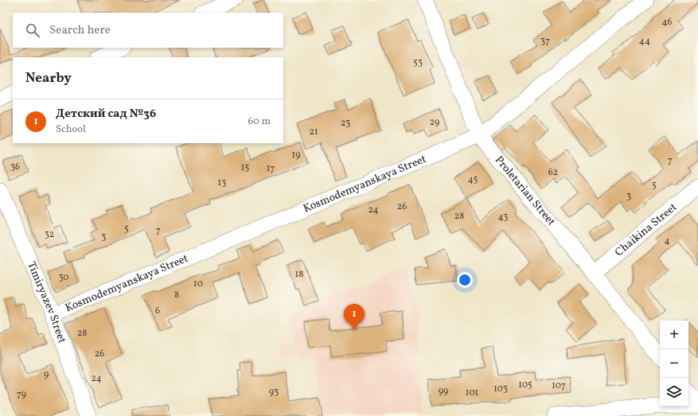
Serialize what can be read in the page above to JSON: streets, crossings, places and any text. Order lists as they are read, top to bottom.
{
  "streets": {
    "street": [
      "Kosmodemyanskaya Street",
      "Proletarian Street",
      "Chaikina Street",
      "Timiryazev Street"
    ]
  },
  "crossings": [
    ["Kosmodemyanskaya Street", "Proletarian Street"],
    ["Kosmodemyanskaya Street", "Timiryazev Street"],
    ["Proletarian Street", "Chaikina Street"]
  ],
  "house_numbers": [
    "46",
    "37",
    "44",
    "53",
    "29",
    "23",
    "21",
    "19",
    "7",
    "36",
    "15",
    "17",
    "62",
    "45",
    "13",
    "5",
    "3",
    "26",
    "24",
    "28",
    "43",
    "5",
    "7",
    "32",
    "3",
    "4",
    "18",
    "30",
    "10",
    "8",
    "6",
    "28",
    "26",
    "9",
    "24",
    "105",
    "107",
    "103",
    "99",
    "93",
    "101",
    "79"
  ],
  "page": {
    "search": "Search here",
    "heading": "Nearby",
    "list": [
      {
        "mark": "1",
        "name": "Детский сад №36",
        "note": "School",
        "value": "60 m"
      }
    ],
    "pins": "1",
    "map_buttons": ["+", "−"]
  }
}
